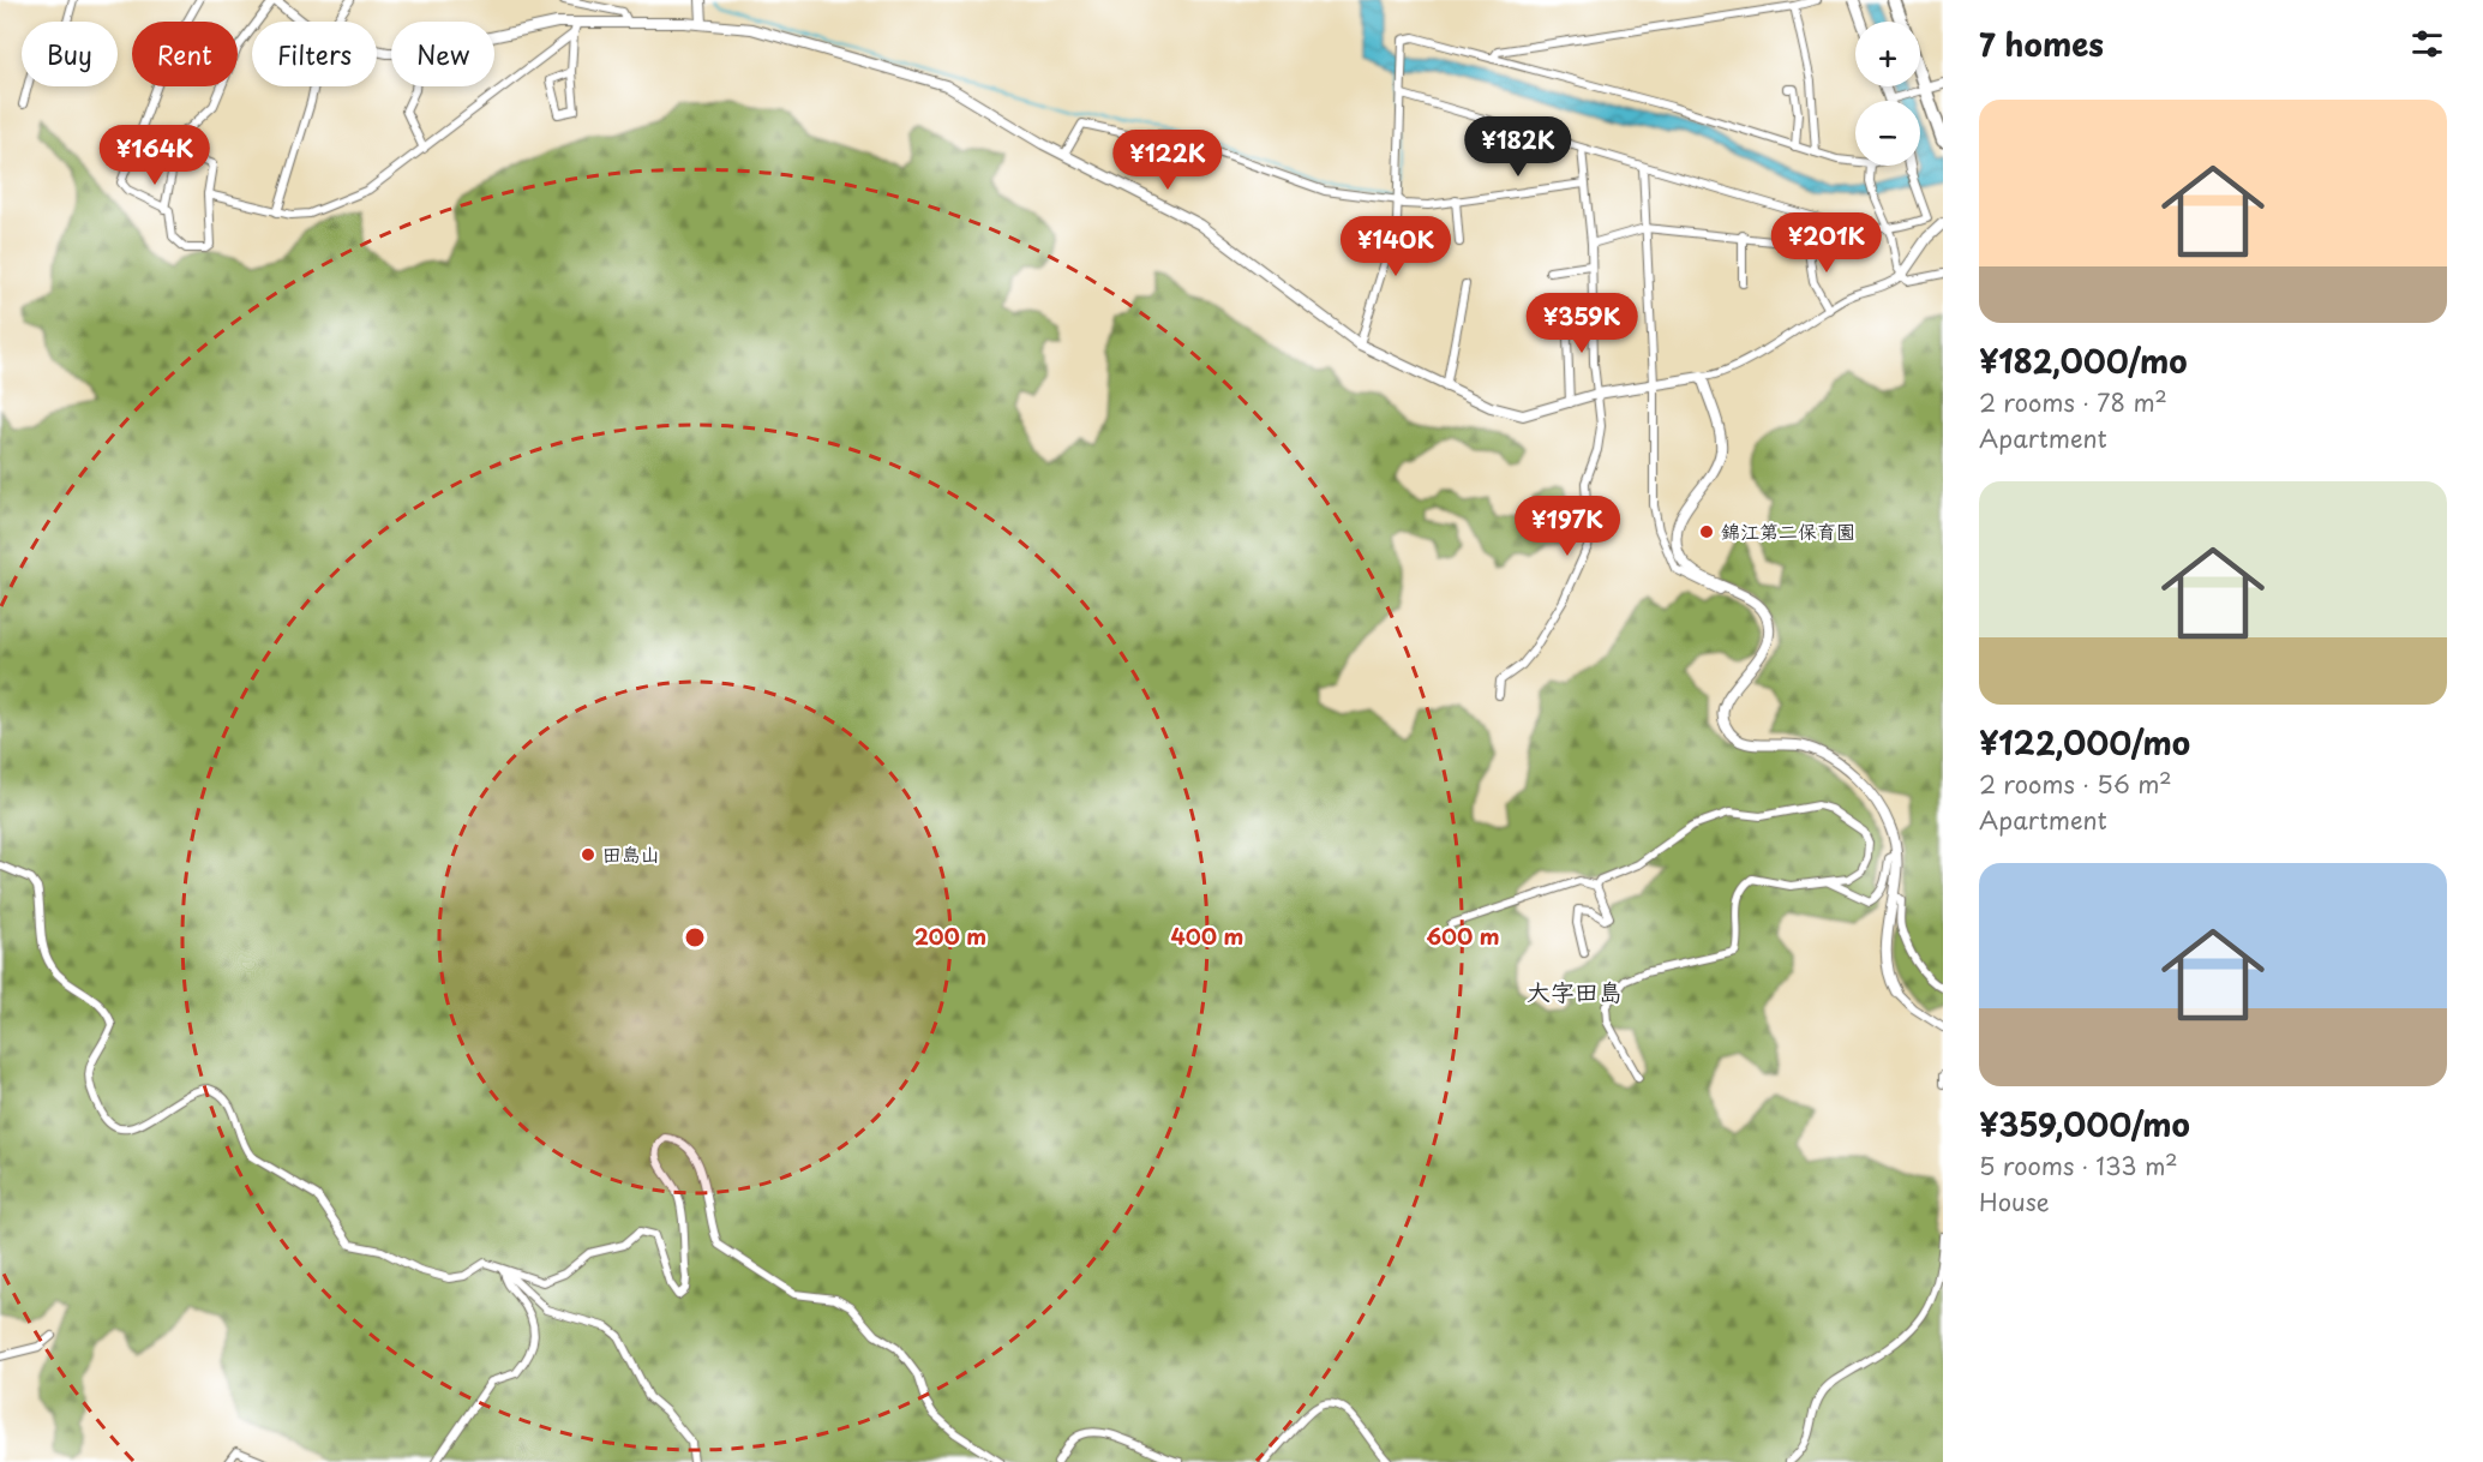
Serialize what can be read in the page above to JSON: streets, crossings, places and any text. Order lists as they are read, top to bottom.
{
  "districts": ["大字田島"],
  "places": ["錦江第二保育園", "田島山"],
  "page": {
    "heading": "7 homes",
    "map_buttons": ["+", "−"],
    "chip": [
      "Buy",
      "Rent",
      "Filters",
      "New"
    ],
    "list": [
      {
        "name": "¥182,000/mo",
        "note": "2 rooms · 78 m² · Apartment"
      },
      {
        "name": "¥122,000/mo",
        "note": "2 rooms · 56 m² · Apartment"
      },
      {
        "name": "¥359,000/mo",
        "note": "5 rooms · 133 m² · House"
      }
    ],
    "price": [
      "¥182K",
      "¥164K",
      "¥122K",
      "¥201K",
      "¥140K",
      "¥359K",
      "¥197K"
    ]
  },
  "rings": ["200 m", "400 m", "600 m"]
}
